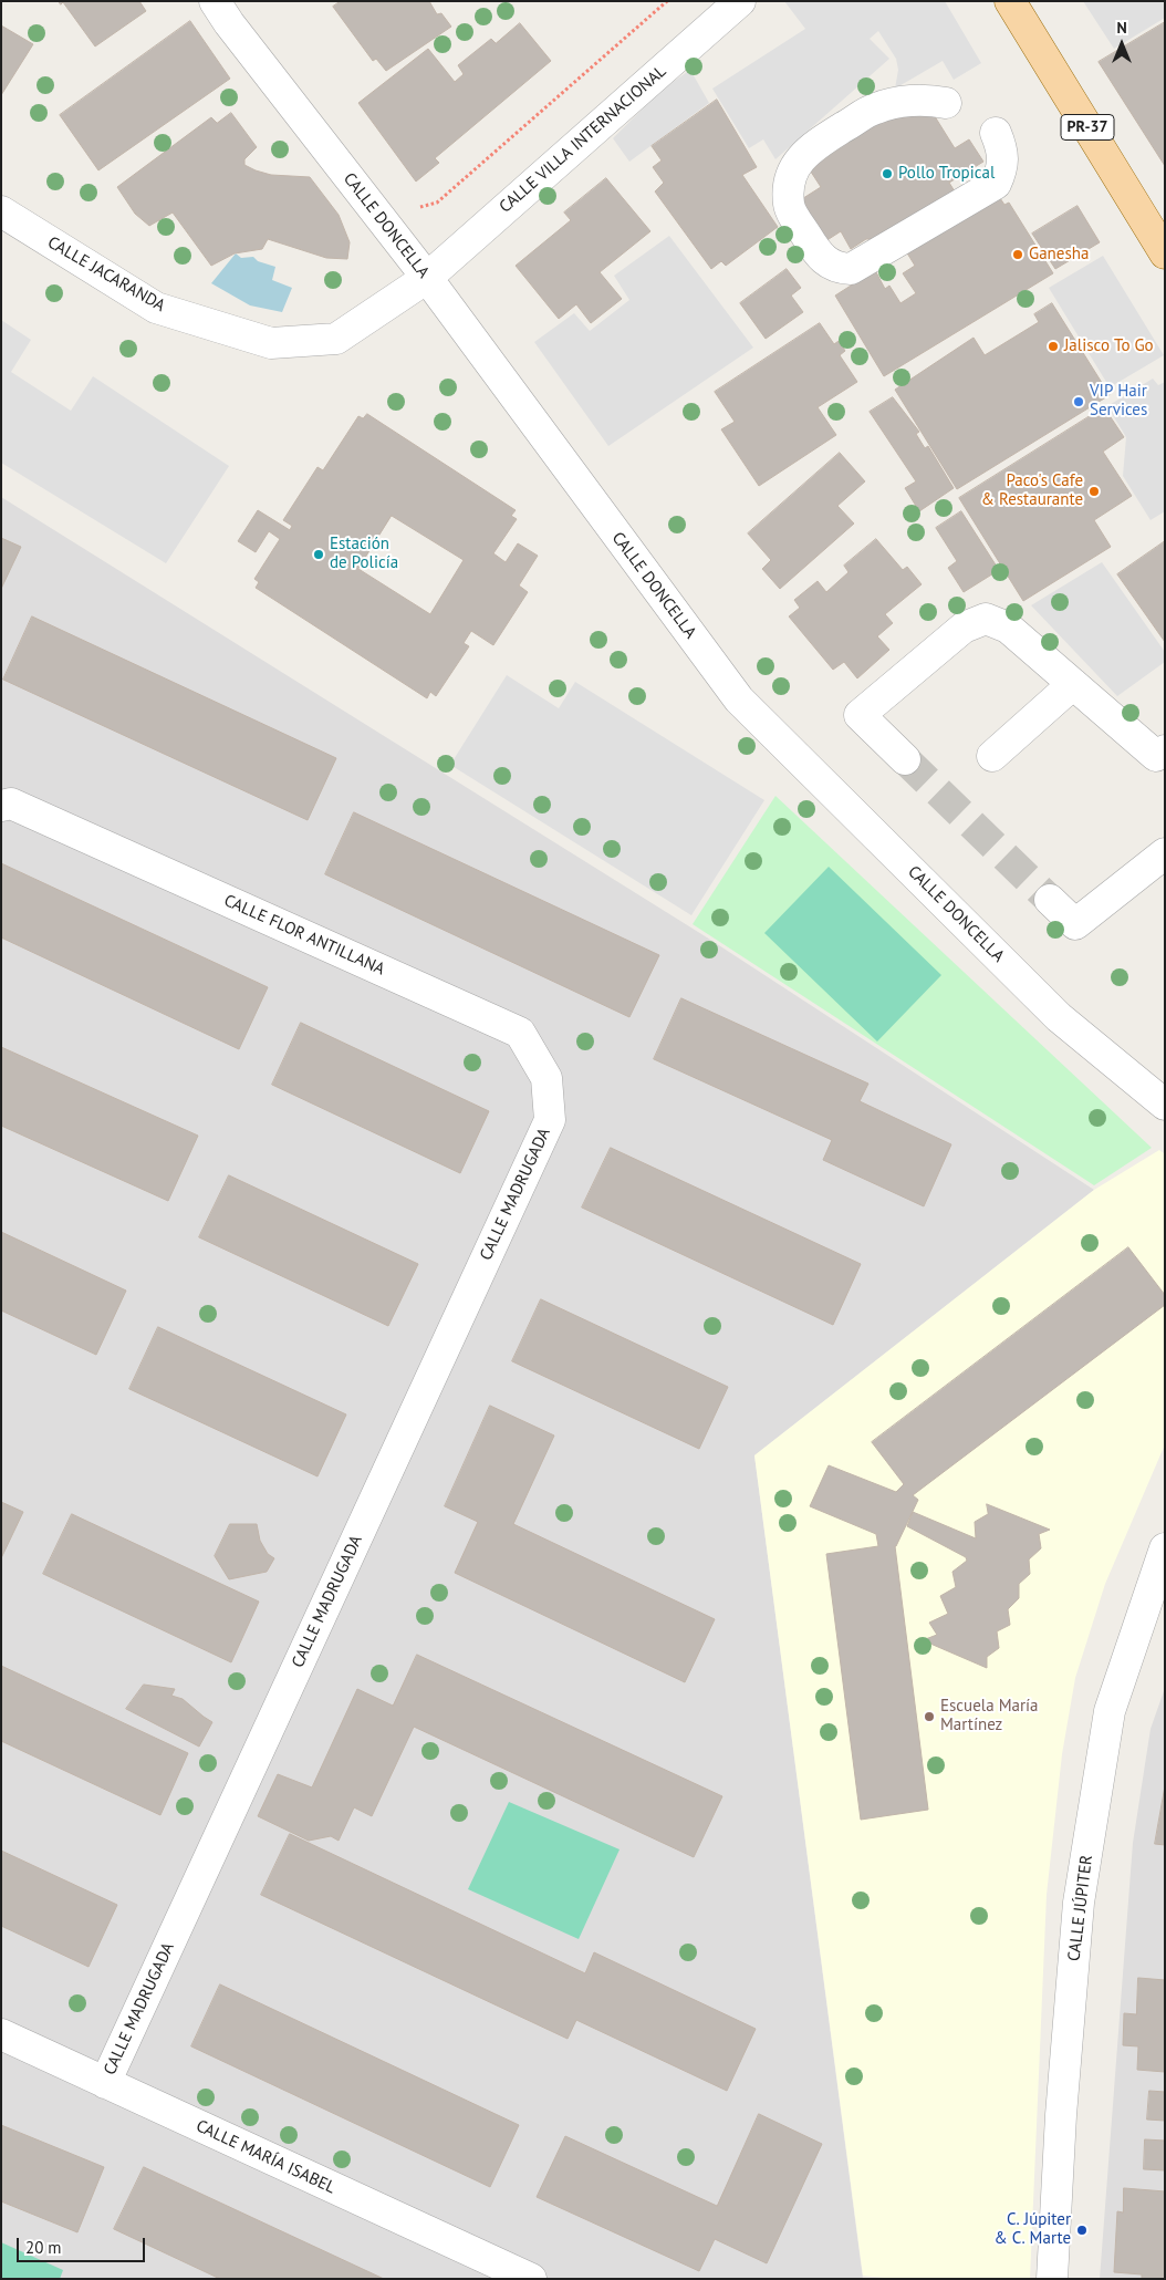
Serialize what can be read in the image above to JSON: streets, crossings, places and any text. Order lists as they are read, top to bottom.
{
  "streets": {
    "main road": ["PR-37"],
    "street": [
      "CALLE VILLA INTERNACIONAL",
      "CALLE DONCELLA",
      "CALLE JACARANDA",
      "CALLE FLOR ANTILLANA",
      "CALLE MADRUGADA",
      "CALLE JÚPITER",
      "CALLE MARÍA ISABEL"
    ]
  },
  "crossings": [
    ["CALLE VILLA INTERNACIONAL", "CALLE DONCELLA"],
    ["CALLE VILLA INTERNACIONAL", "CALLE JACARANDA"],
    ["CALLE DONCELLA", "CALLE JACARANDA"],
    ["CALLE FLOR ANTILLANA", "CALLE MADRUGADA"],
    ["CALLE MADRUGADA", "CALLE MARÍA ISABEL"]
  ],
  "places": [
    "Pollo Tropical",
    "Ganesha",
    "Jalisco To Go",
    "VIP Hair Services",
    "Paco's Cafe & Restaurante",
    "Estación de Policía",
    "Escuela María Martínez",
    "C. Júpiter & C. Marte"
  ],
  "scale_bar": "20 m",
  "north": "top"
}
